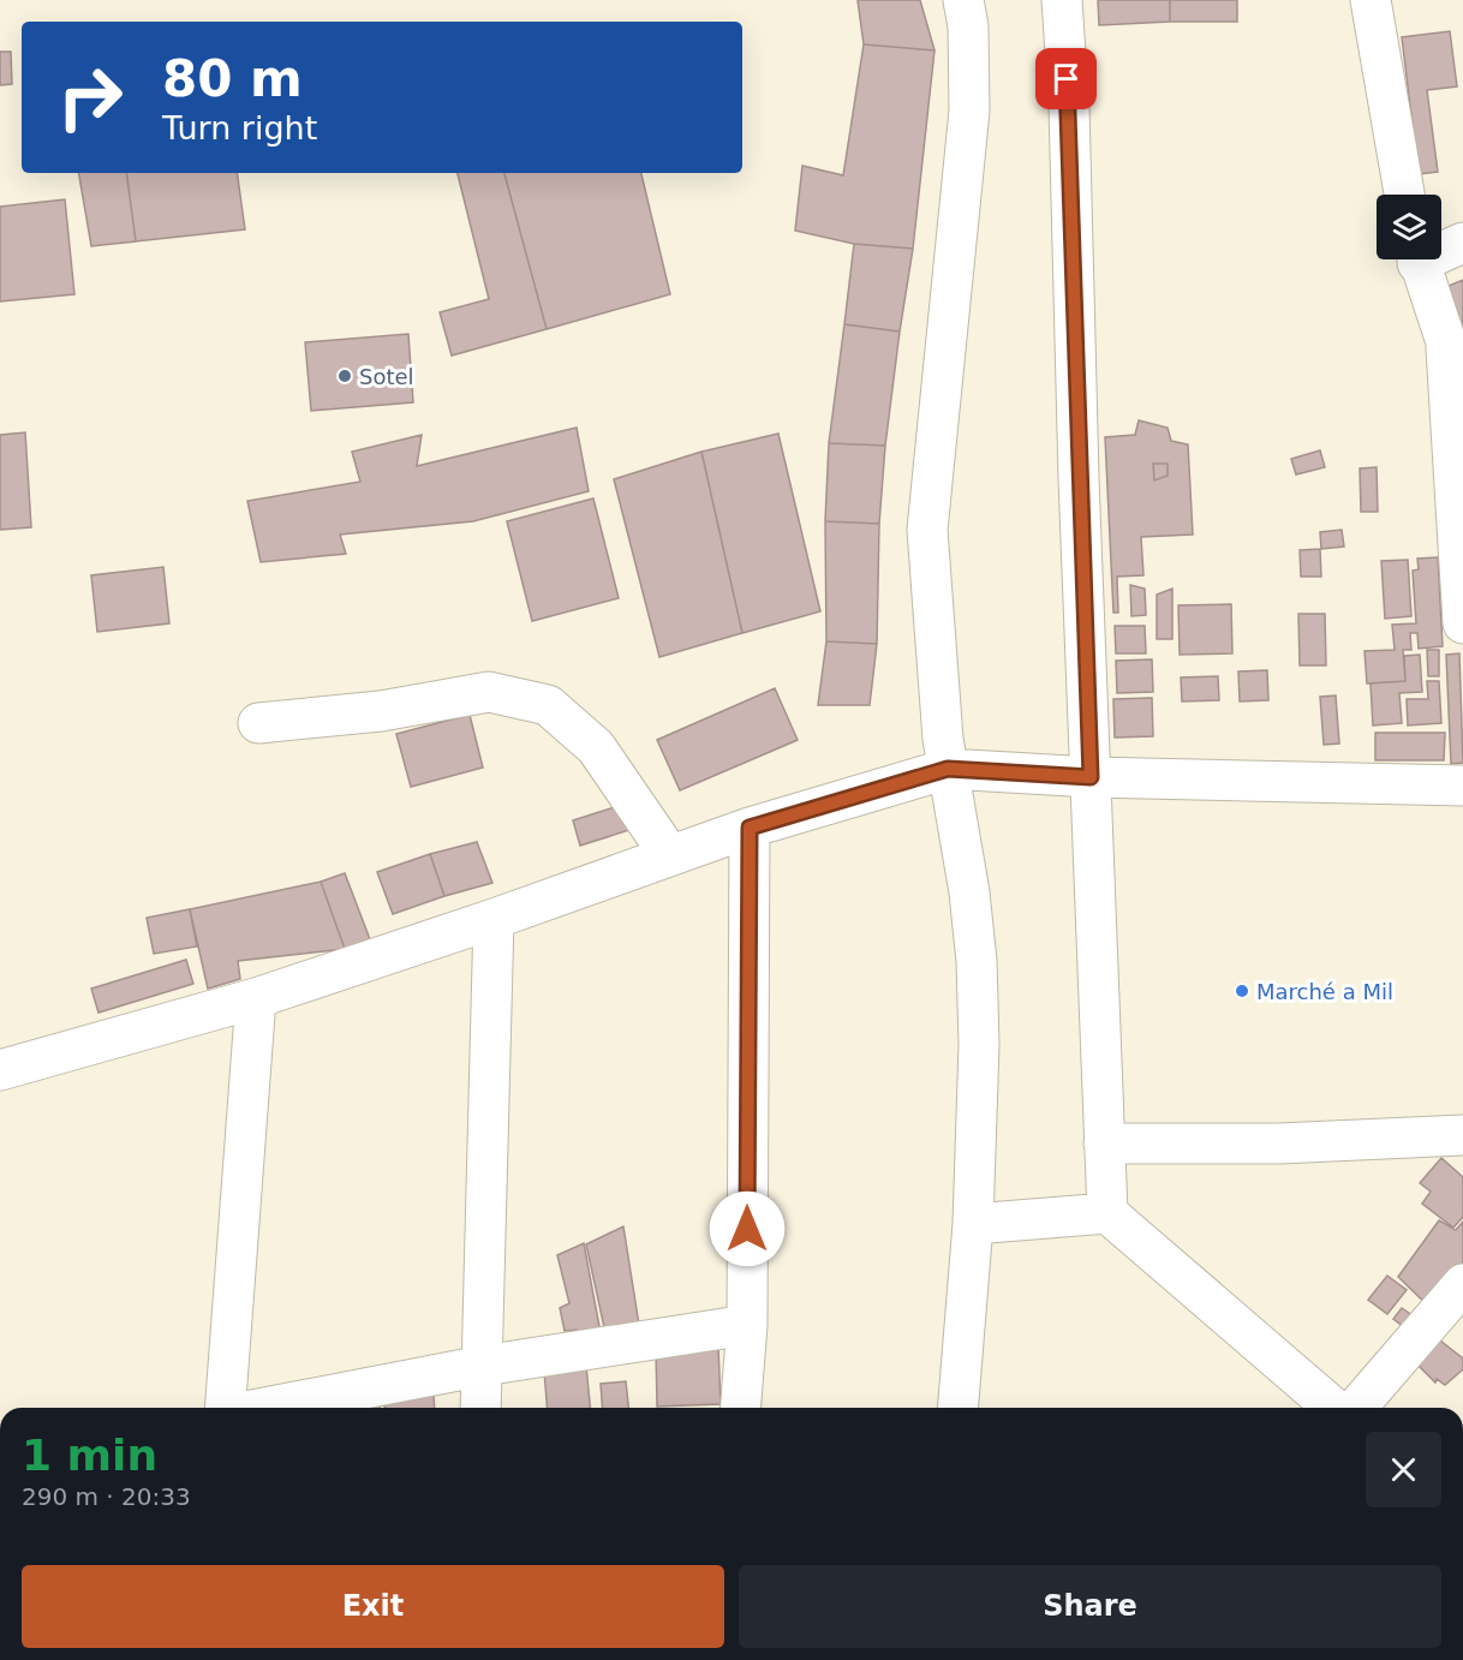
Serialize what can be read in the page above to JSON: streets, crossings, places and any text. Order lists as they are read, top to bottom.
{
  "places": ["Sotel", "Marché a Mil"],
  "page": {
    "turn": ["80 m", "Turn right"],
    "heading": ["1 min", "290 m · 20:33"],
    "buttons": ["Exit", "Share"]
  }
}
